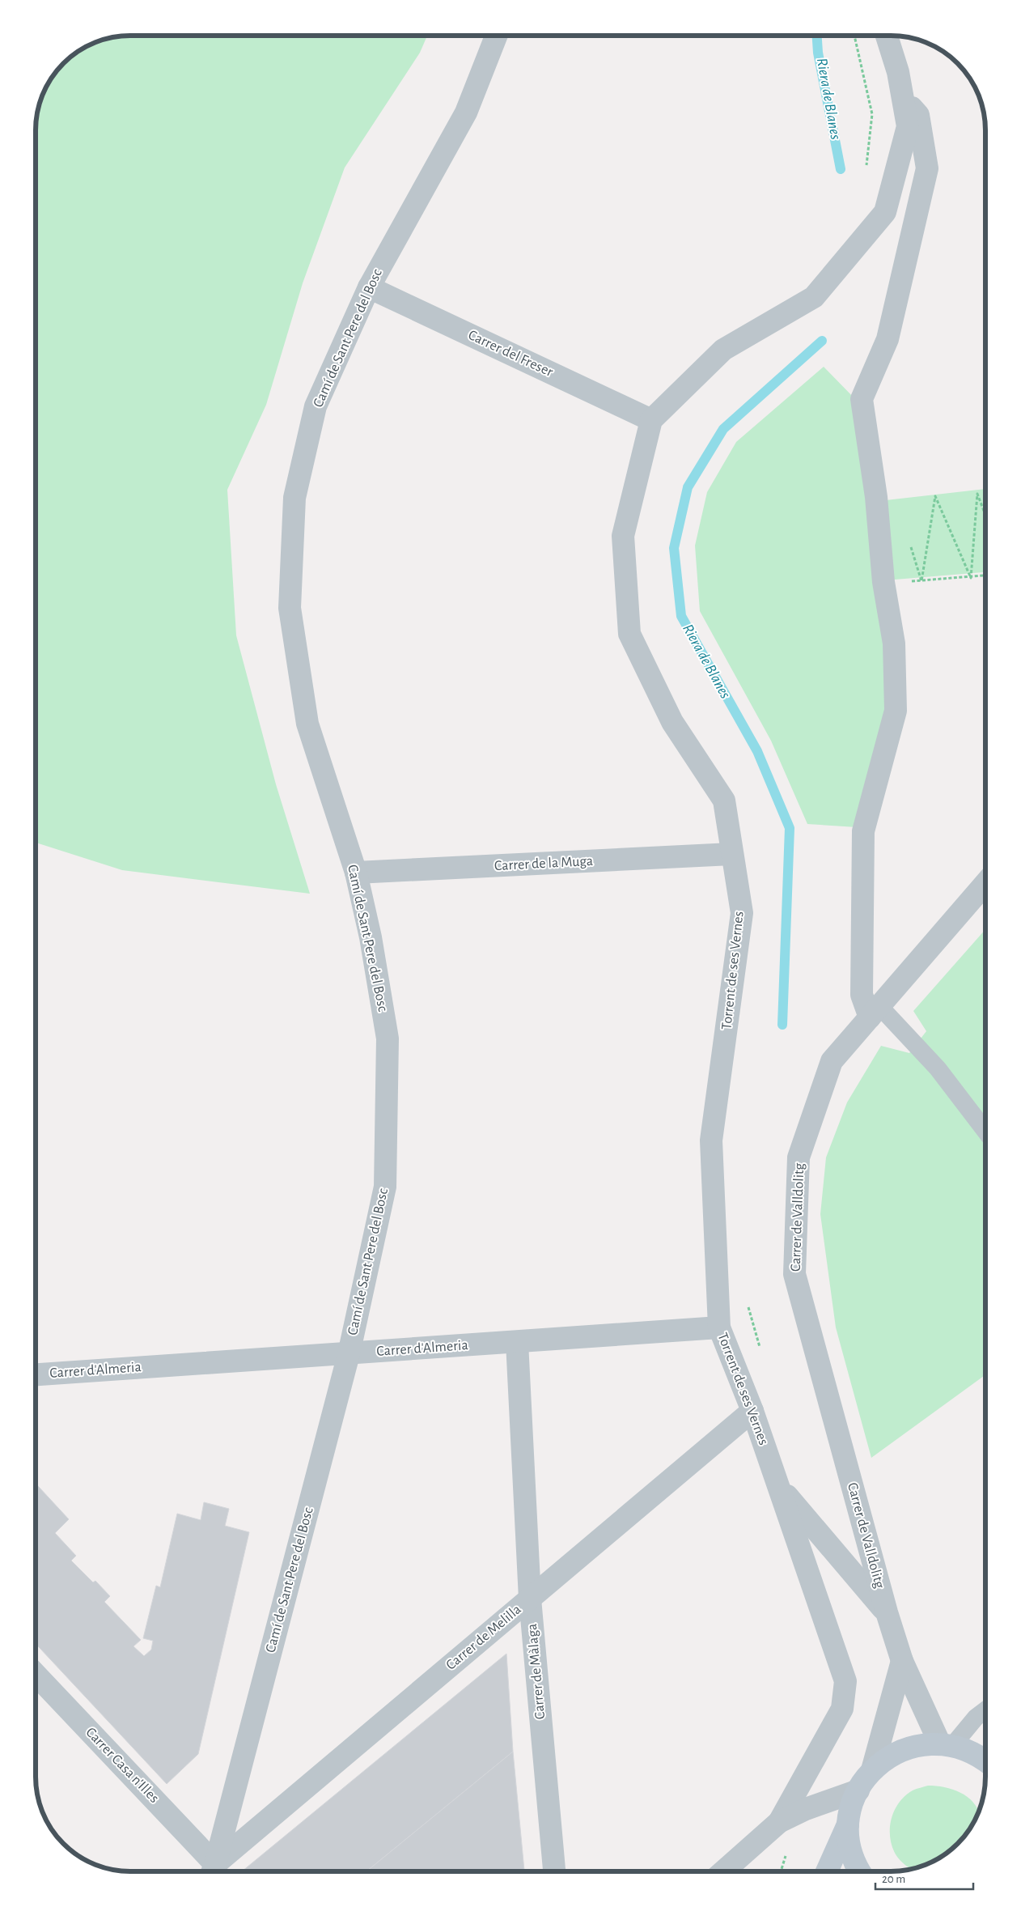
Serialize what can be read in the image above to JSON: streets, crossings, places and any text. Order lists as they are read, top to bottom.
{
  "streets": {
    "street": [
      "Camí de Sant Pere del Bosc",
      "Carrer del Freser",
      "Carrer de la Muga",
      "Torrent de ses Vernes",
      "Carrer de Valldolitg",
      "Carrer d'Almeria",
      "Carrer de Melilla",
      "Carrer de Màlaga",
      "Carrer Casa n'Illes"
    ]
  },
  "crossings": [
    ["Camí de Sant Pere del Bosc", "Carrer del Freser"],
    ["Camí de Sant Pere del Bosc", "Carrer de la Muga"],
    ["Camí de Sant Pere del Bosc", "Carrer d'Almeria"],
    ["Camí de Sant Pere del Bosc", "Carrer de Melilla"],
    ["Camí de Sant Pere del Bosc", "Carrer Casa n'Illes"],
    ["Carrer del Freser", "Torrent de ses Vernes"],
    ["Carrer de la Muga", "Torrent de ses Vernes"],
    ["Torrent de ses Vernes", "Carrer de Valldolitg"],
    ["Torrent de ses Vernes", "Carrer d'Almeria"],
    ["Torrent de ses Vernes", "Carrer de Melilla"],
    ["Carrer d'Almeria", "Carrer de Màlaga"],
    ["Carrer de Melilla", "Carrer de Màlaga"],
    ["Carrer de Melilla", "Carrer Casa n'Illes"]
  ],
  "water": ["Riera de Blanes"],
  "scale_bar": "20 m"
}
